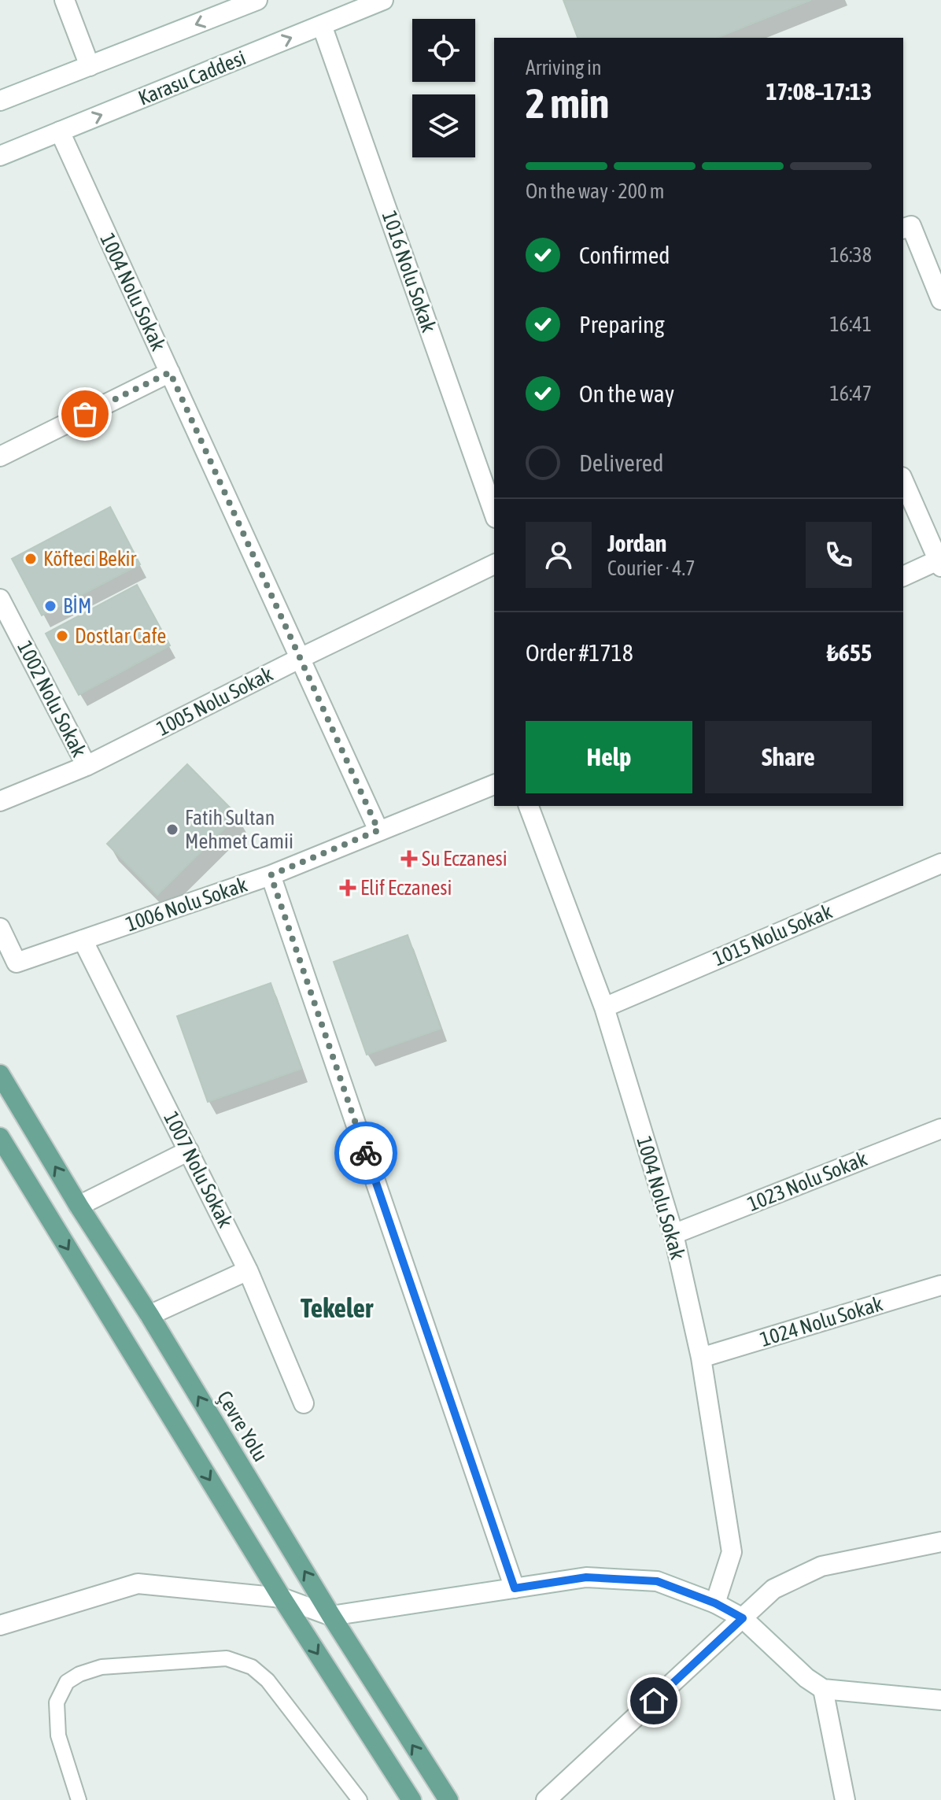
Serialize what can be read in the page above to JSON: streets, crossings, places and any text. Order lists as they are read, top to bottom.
{
  "streets": {
    "main road": ["Çevre Yolu"],
    "street": [
      "Karasu Caddesi",
      "1016 Nolu Sokak",
      "1004 Nolu Sokak",
      "1002 Nolu Sokak",
      "1005 Nolu Sokak",
      "1006 Nolu Sokak",
      "1015 Nolu Sokak",
      "1007 Nolu Sokak",
      "1023 Nolu Sokak",
      "1024 Nolu Sokak"
    ]
  },
  "crossings": [
    ["Karasu Caddesi", "1016 Nolu Sokak"],
    ["Karasu Caddesi", "1004 Nolu Sokak"],
    ["1004 Nolu Sokak", "1005 Nolu Sokak"],
    ["1004 Nolu Sokak", "1006 Nolu Sokak"],
    ["1004 Nolu Sokak", "1015 Nolu Sokak"],
    ["1004 Nolu Sokak", "1023 Nolu Sokak"],
    ["1004 Nolu Sokak", "1024 Nolu Sokak"],
    ["1002 Nolu Sokak", "1005 Nolu Sokak"],
    ["1006 Nolu Sokak", "1007 Nolu Sokak"]
  ],
  "districts": ["Tekeler"],
  "places": {
    "other": [
      "Köfteci Bekir",
      "BİM",
      "Dostlar Cafe",
      "Fatih Sultan Mehmet Camii"
    ],
    "health": ["Su Eczanesi", "Elif Eczanesi"]
  },
  "page": {
    "heading": ["2 min", "Arriving in", "17:08–17:13"],
    "panel": [
      "Jordan",
      "Courier · 4.7",
      "Order #1718",
      "₺655"
    ],
    "bar": "On the way · 200 m",
    "list": [
      ["Confirmed", "16:38"],
      ["Preparing", "16:41"],
      ["On the way", "16:47"],
      "Delivered"
    ],
    "buttons": ["Help", "Share"]
  }
}
